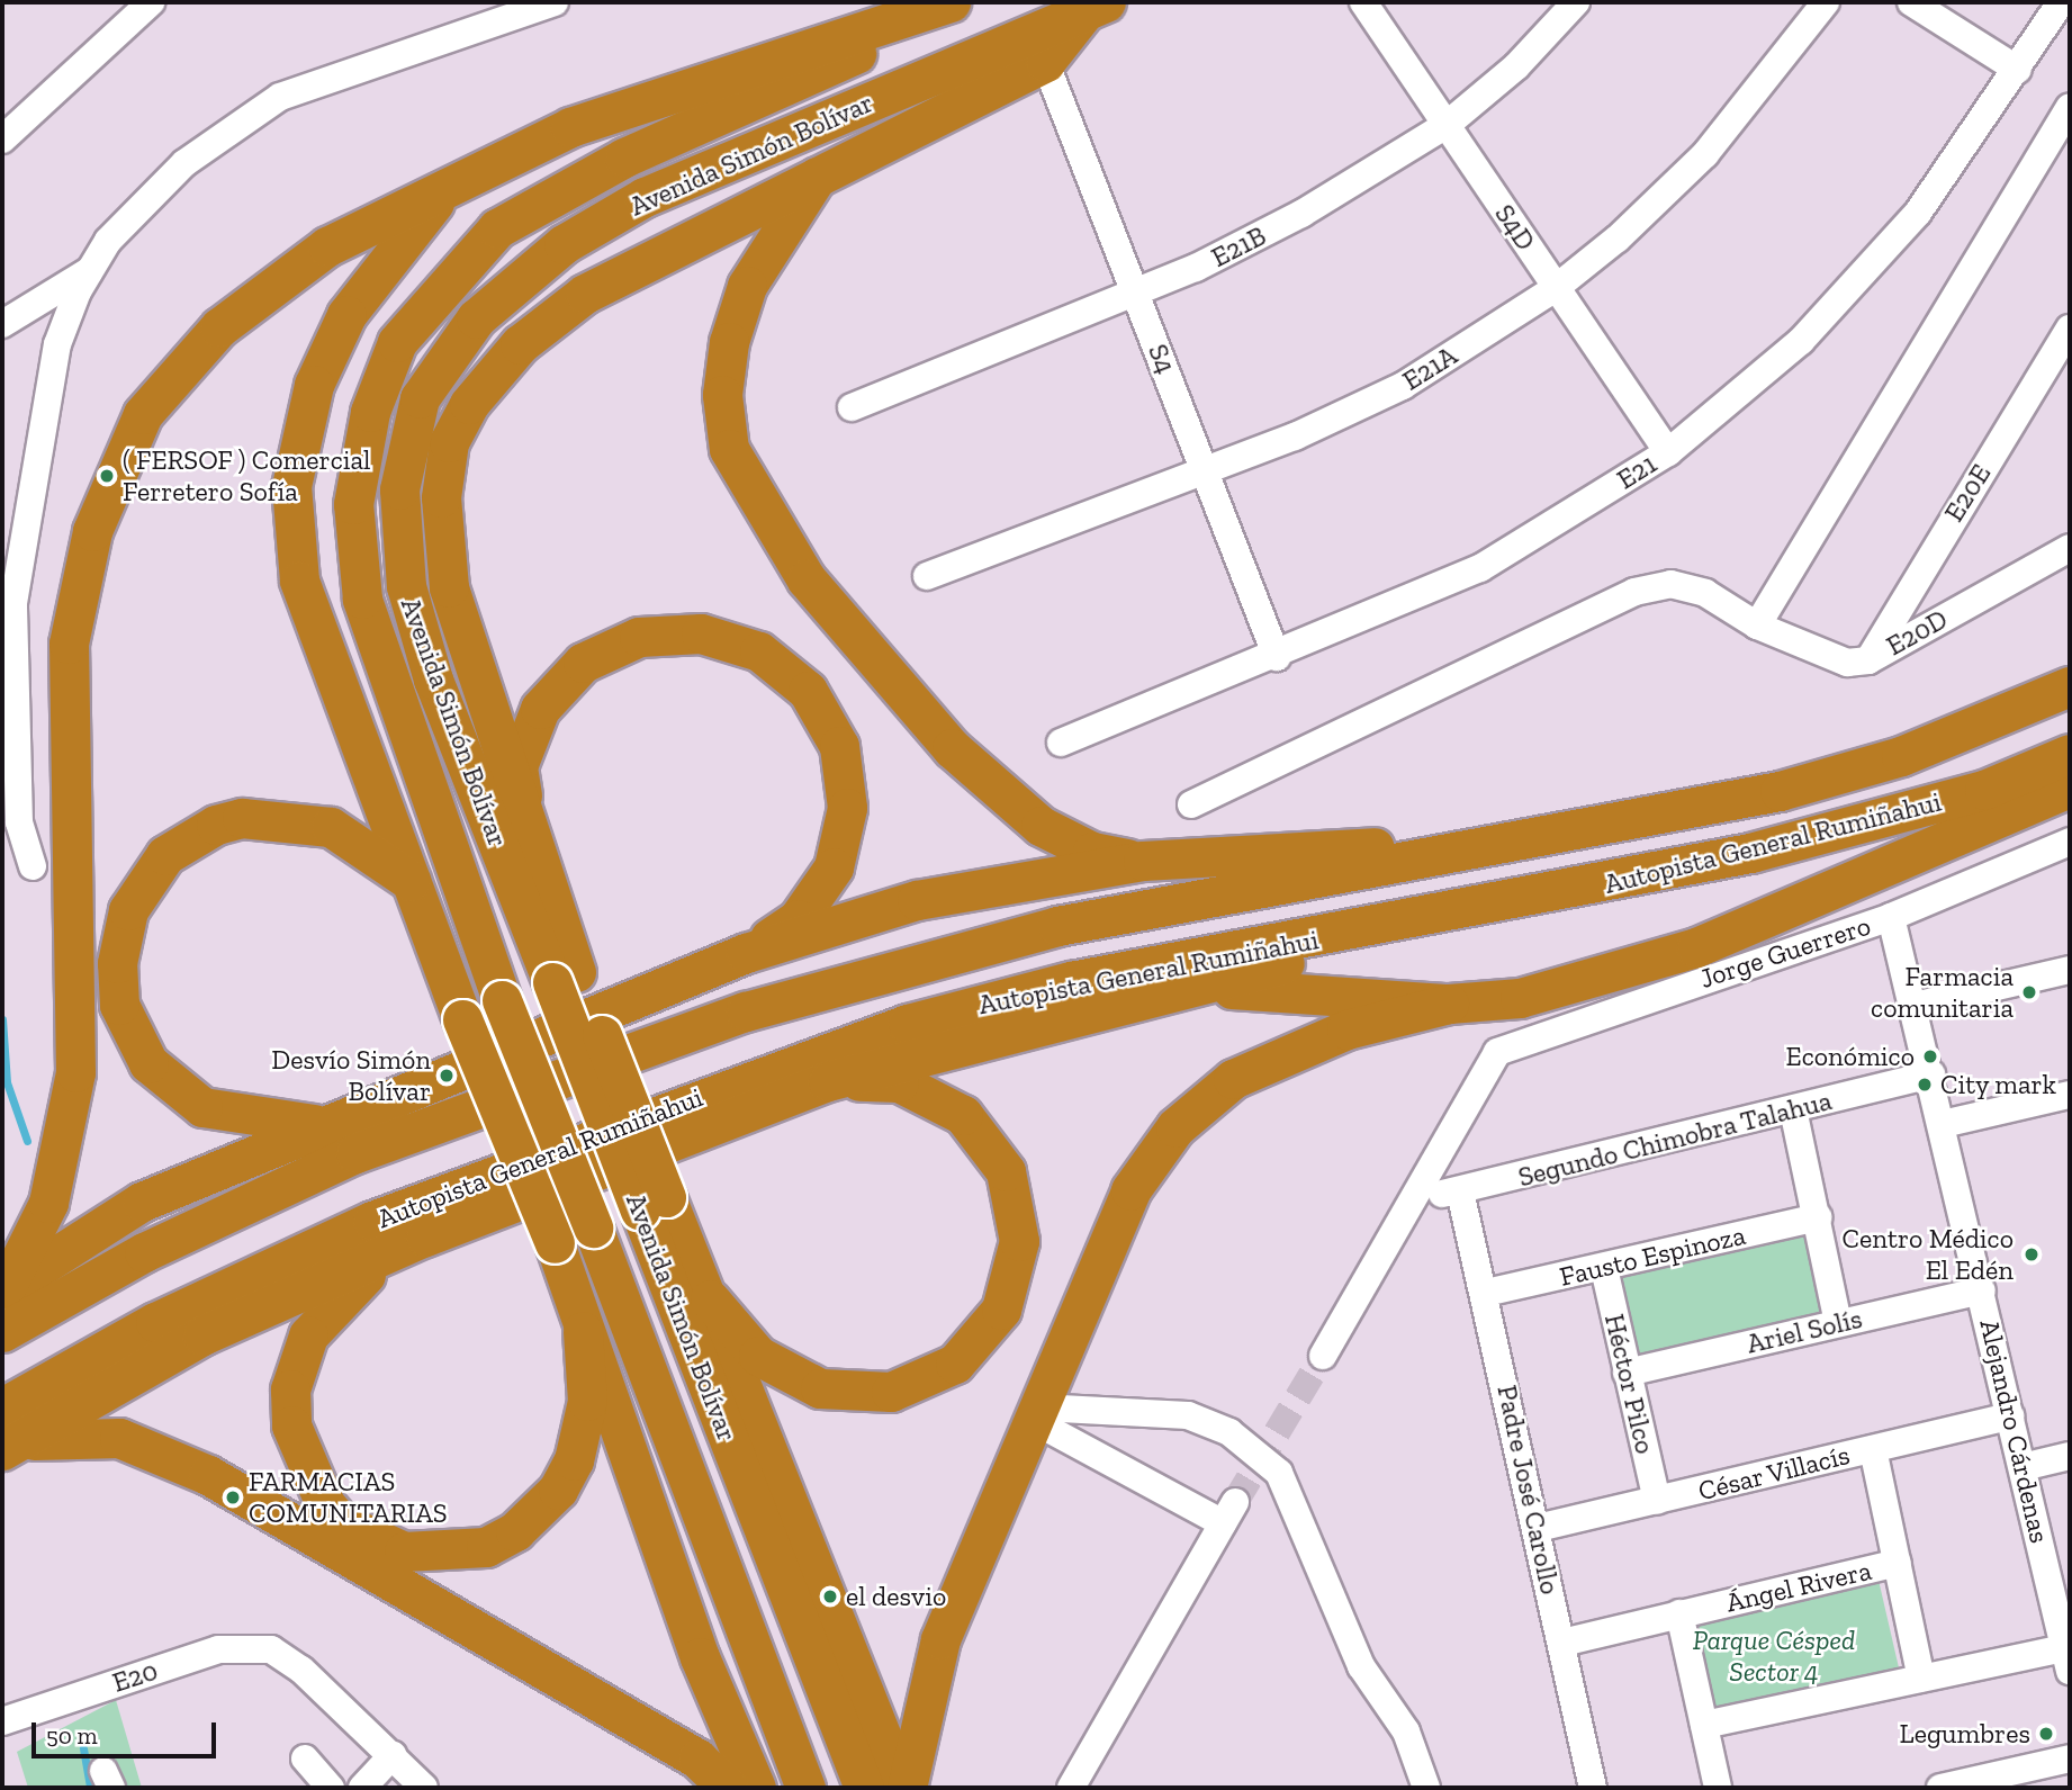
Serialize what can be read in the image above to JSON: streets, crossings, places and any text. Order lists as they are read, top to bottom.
{
  "streets": {
    "highway": ["Avenida Simón Bolívar", "Autopista General Rumiñahui"],
    "street": [
      "S4D",
      "E21B",
      "S4",
      "E21A",
      "E21",
      "E20E",
      "E20D",
      "Jorge Guerrero",
      "Segundo Chimobra Talahua",
      "Fausto Espinoza",
      "Ariel Solís",
      "Héctor Pilco",
      "Alejandro Cárdenas",
      "César Villacís",
      "Padre José Carollo",
      "Ángel Rivera",
      "E20"
    ]
  },
  "crossings": [
    ["S4D", "E21B"],
    ["S4D", "E21A"],
    ["S4D", "E21"],
    ["E21B", "S4"],
    ["S4", "E21A"],
    ["S4", "E21"],
    ["E20E", "E20D"],
    ["Jorge Guerrero", "Segundo Chimobra Talahua"],
    ["Jorge Guerrero", "Alejandro Cárdenas"],
    ["Segundo Chimobra Talahua", "Alejandro Cárdenas"],
    ["Segundo Chimobra Talahua", "Padre José Carollo"],
    ["Fausto Espinoza", "Héctor Pilco"],
    ["Fausto Espinoza", "Padre José Carollo"],
    ["Ariel Solís", "Héctor Pilco"],
    ["Ariel Solís", "Alejandro Cárdenas"],
    ["Héctor Pilco", "César Villacís"],
    ["Alejandro Cárdenas", "César Villacís"],
    ["César Villacís", "Padre José Carollo"],
    ["Padre José Carollo", "Ángel Rivera"]
  ],
  "parks": ["Parque Césped Sector 4"],
  "places": [
    "( FERSOF ) Comercial Ferretero Sofía",
    "Farmacia comunitaria",
    "Económico",
    "Desvío Simón Bolívar",
    "City mark",
    "Centro Médico El Edén",
    "FARMACIAS COMUNITARIAS",
    "el desvio",
    "Legumbres"
  ],
  "scale_bar": "50 m"
}
